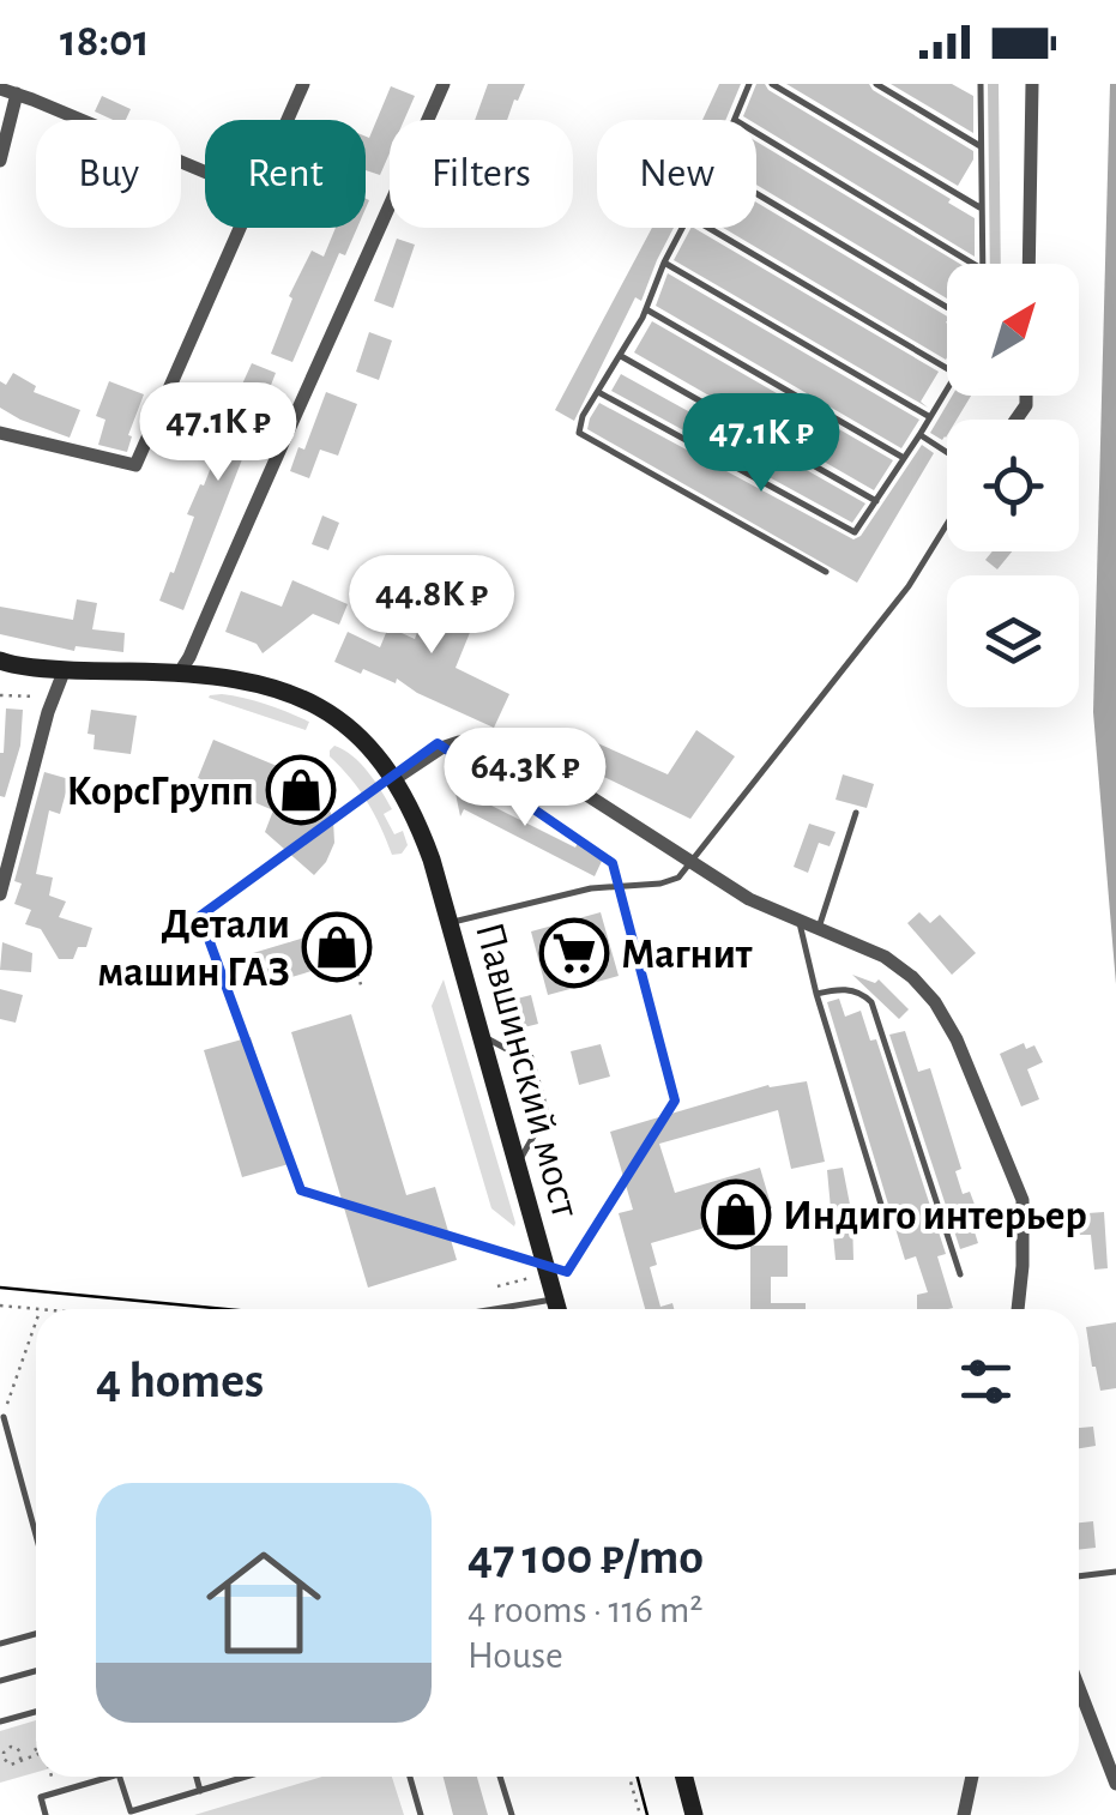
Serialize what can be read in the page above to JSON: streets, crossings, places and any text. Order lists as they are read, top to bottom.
{
  "streets": {
    "main road": ["Павшинский мост"]
  },
  "places": {
    "shop": ["КорсГрупп", "Детали машин ГАЗ", "Индиго интерьер"],
    "supermarket": ["Магнит"]
  },
  "north": "top right",
  "page": {
    "status": "18:01",
    "chip": [
      "Buy",
      "Rent",
      "Filters",
      "New"
    ],
    "price": [
      "47.1K ₽",
      "47.1K ₽",
      "44.8K ₽",
      "64.3K ₽"
    ],
    "heading": "4 homes",
    "list": [
      {
        "name": "47 100 ₽/mo",
        "note": "4 rooms · 116 m² · House"
      }
    ]
  }
}
